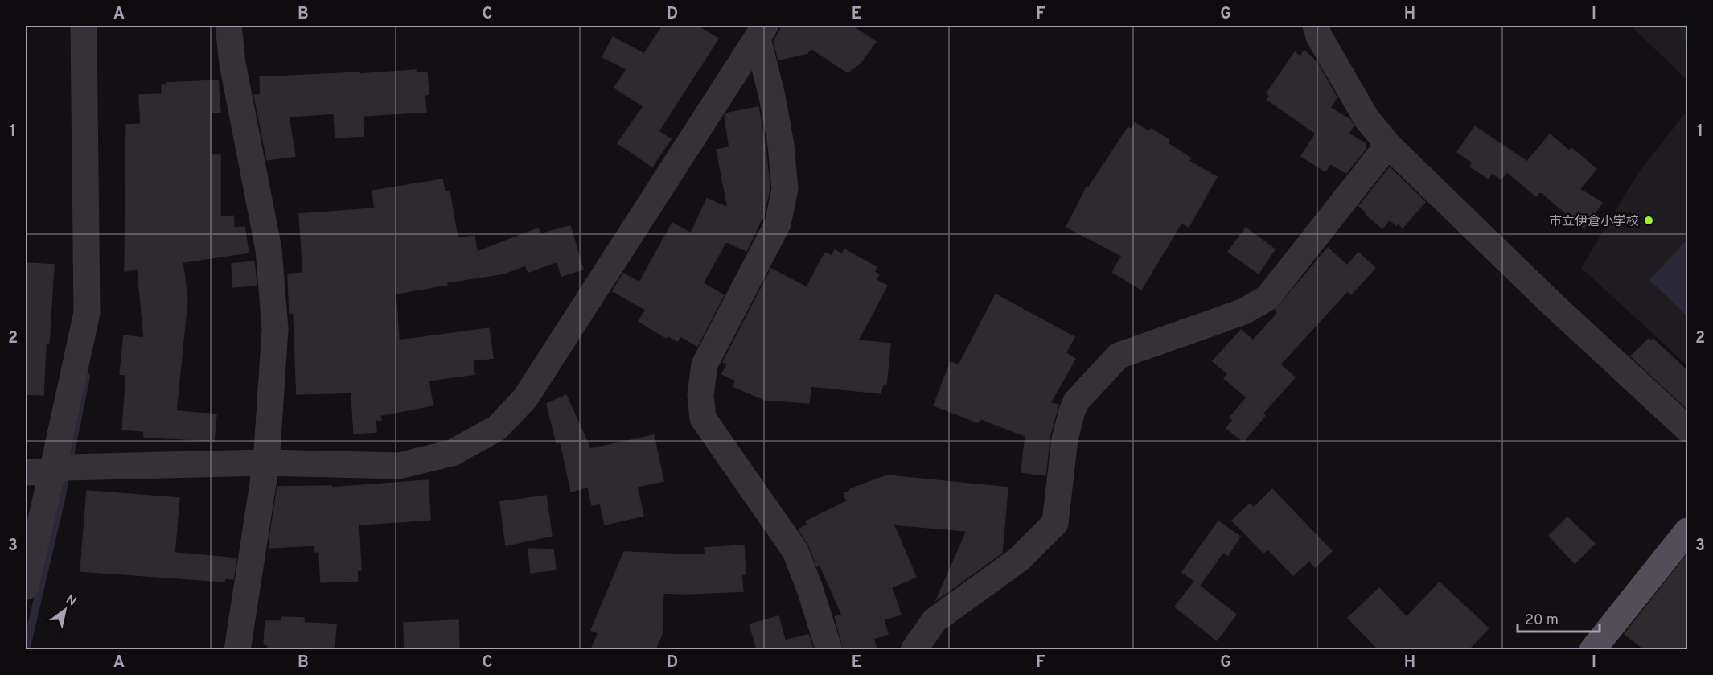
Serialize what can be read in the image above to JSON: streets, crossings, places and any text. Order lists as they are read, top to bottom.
{
  "places": ["市立伊倉小学校"],
  "scale_bar": "20 m",
  "north": "top right",
  "grid": {
    "columns": [
      "A",
      "B",
      "C",
      "D",
      "E",
      "F",
      "G",
      "H",
      "I"
    ],
    "rows": ["1", "2", "3"]
  }
}
